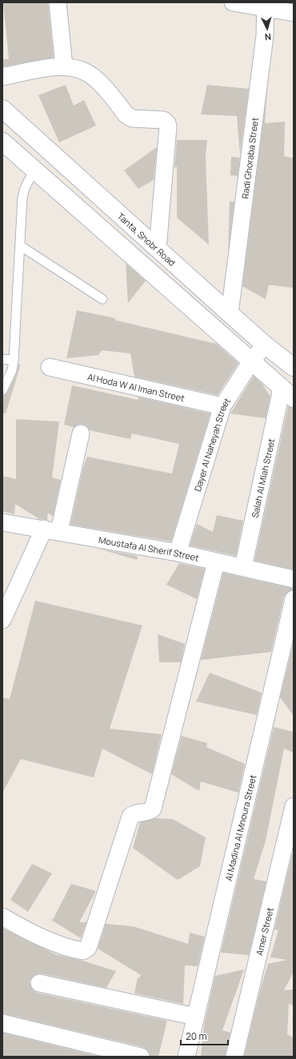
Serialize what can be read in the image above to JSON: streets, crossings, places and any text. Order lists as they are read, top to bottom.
{
  "streets": {
    "street": [
      "Radi Ghoraba Street",
      "Tanta, Shobr Road",
      "Al Hoda W Al Iman Street",
      "Dayer Al Naheyah Street",
      "Salah Al Mlah Street",
      "Moustafa Al Sherif Street",
      "Al Madina Al Mnoura Street",
      "Amer Street"
    ]
  },
  "crossings": [
    ["Radi Ghoraba Street", "Tanta, Shobr Road"],
    ["Tanta, Shobr Road", "Dayer Al Naheyah Street"],
    ["Al Hoda W Al Iman Street", "Dayer Al Naheyah Street"],
    ["Dayer Al Naheyah Street", "Moustafa Al Sherif Street"],
    ["Salah Al Mlah Street", "Moustafa Al Sherif Street"]
  ],
  "scale_bar": "20 m",
  "north": "bottom"
}
